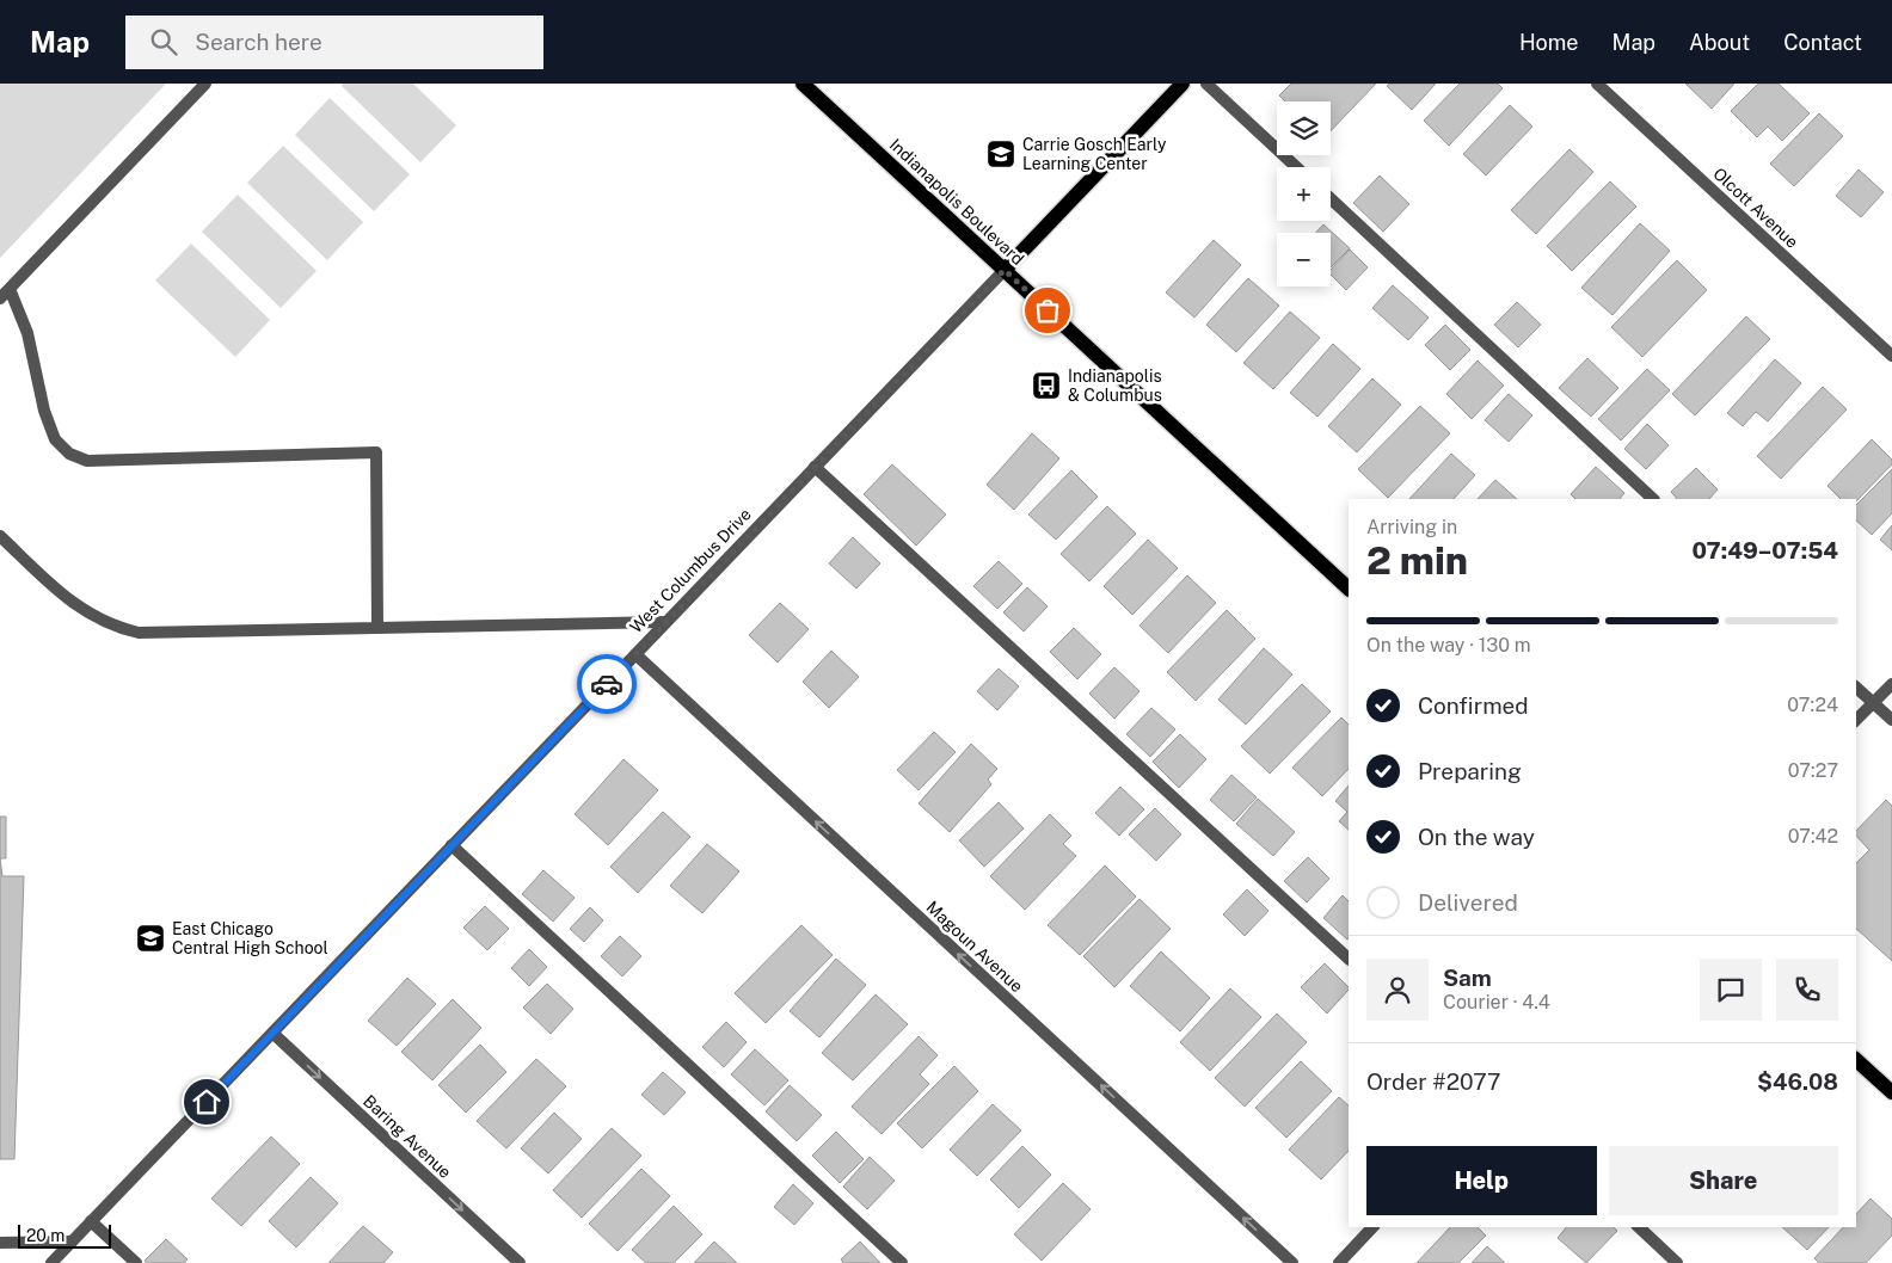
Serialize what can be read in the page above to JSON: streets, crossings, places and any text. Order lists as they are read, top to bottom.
{
  "streets": {
    "main road": ["Indianapolis Boulevard", "West Columbus Drive"],
    "street": ["Olcott Avenue", "Magoun Avenue", "Baring Avenue"]
  },
  "crossings": [
    ["Indianapolis Boulevard", "West Columbus Drive"],
    ["West Columbus Drive", "Magoun Avenue"],
    ["West Columbus Drive", "Baring Avenue"]
  ],
  "one_way": ["Magoun Avenue", "Baring Avenue"],
  "places": {
    "school or university": ["Carrie Gosch Early Learning Center", "East Chicago Central High School"],
    "bus stop": ["Indianapolis & Columbus"]
  },
  "scale_bar": "20 m",
  "page": {
    "header": "Map",
    "search": "Search here",
    "nav": [
      "Home",
      "Map",
      "About",
      "Contact"
    ],
    "map_buttons": ["+", "−"],
    "heading": ["2 min", "Arriving in", "07:49–07:54"],
    "panel": [
      "Sam",
      "Courier · 4.4",
      "Order #2077",
      "$46.08"
    ],
    "bar": "On the way · 130 m",
    "list": [
      ["Confirmed", "07:24"],
      ["Preparing", "07:27"],
      ["On the way", "07:42"],
      "Delivered"
    ],
    "buttons": ["Help", "Share"],
    "scale": "20 m"
  }
}
